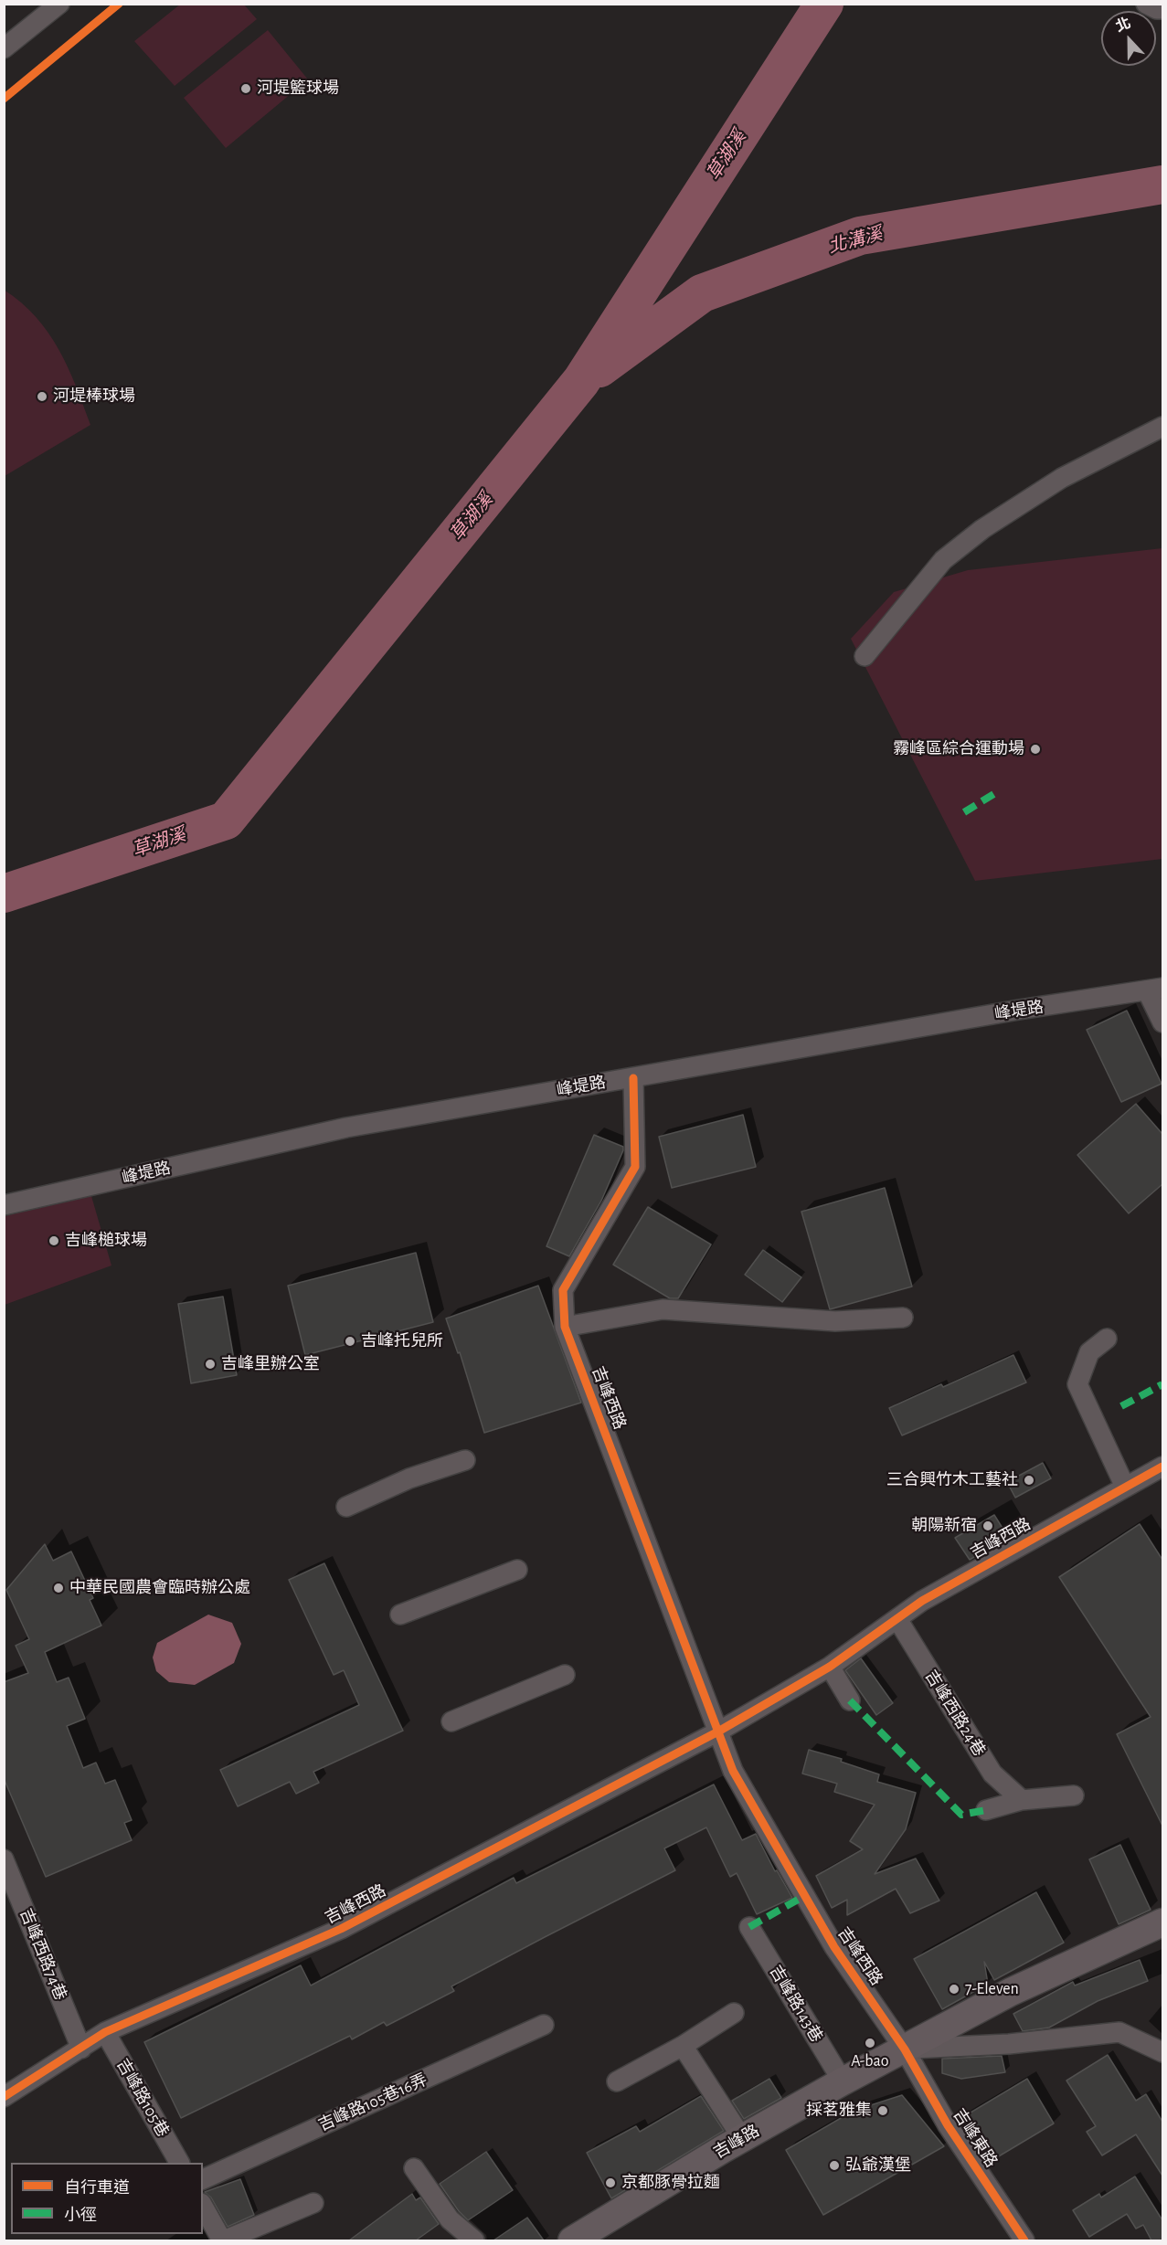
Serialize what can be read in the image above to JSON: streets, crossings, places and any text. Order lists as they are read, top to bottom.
{
  "streets": {
    "street": [
      "峰堤路",
      "吉峰西路",
      "吉峰西路24巷",
      "吉峰西路74巷",
      "吉峰路143巷",
      "吉峰路105巷",
      "吉峰路105巷16弄",
      "吉峰東路",
      "吉峰路"
    ]
  },
  "crossings": [
    ["峰堤路", "吉峰西路"],
    ["吉峰西路", "吉峰西路24巷"],
    ["吉峰西路", "吉峰西路74巷"],
    ["吉峰西路", "吉峰路105巷"],
    ["吉峰西路", "吉峰東路"],
    ["吉峰西路", "吉峰路"],
    ["吉峰路143巷", "吉峰路"],
    ["吉峰東路", "吉峰路"]
  ],
  "water": ["草湖溪", "北溝溪"],
  "places": [
    "河堤籃球場",
    "河堤棒球場",
    "霧峰區綜合運動場",
    "吉峰槌球場",
    "吉峰托兒所",
    "吉峰里辦公室",
    "三合興竹木工藝社",
    "朝陽新宿",
    "中華民國農會臨時辦公處",
    "7-Eleven",
    "A-bao",
    "採茗雅集",
    "弘爺漢堡",
    "京都豚骨拉麵"
  ],
  "legend": ["自行車道", "小徑"],
  "north": "top"
}
